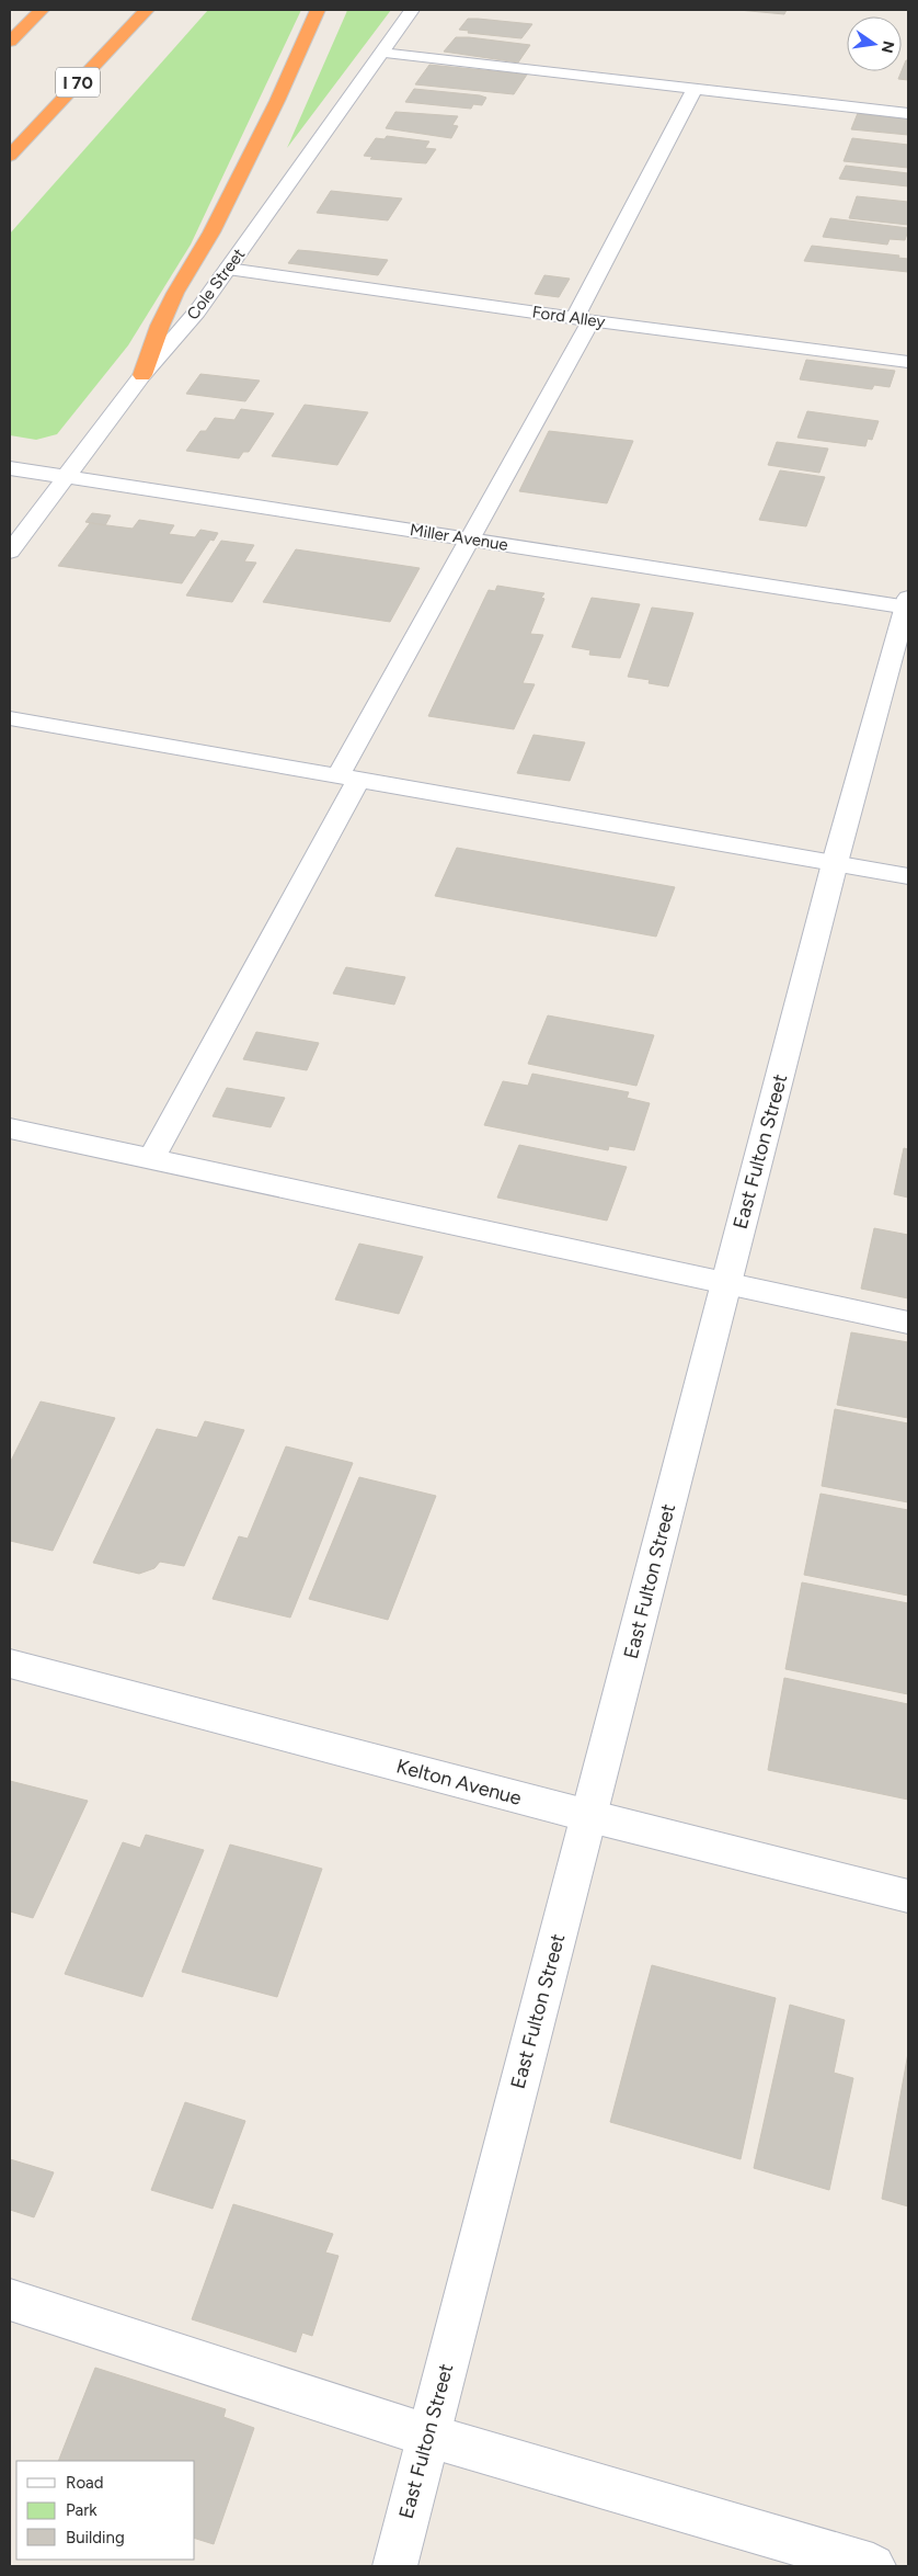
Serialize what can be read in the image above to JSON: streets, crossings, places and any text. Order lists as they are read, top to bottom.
{
  "streets": {
    "highway": ["I 70"],
    "street": [
      "Cole Street",
      "Ford Alley",
      "Miller Avenue",
      "East Fulton Street",
      "Kelton Avenue"
    ]
  },
  "crossings": [
    ["Cole Street", "Ford Alley"],
    ["Cole Street", "Miller Avenue"],
    ["Miller Avenue", "East Fulton Street"],
    ["East Fulton Street", "Kelton Avenue"]
  ],
  "legend": ["Road", "Park", "Building"],
  "north": "right"
}
